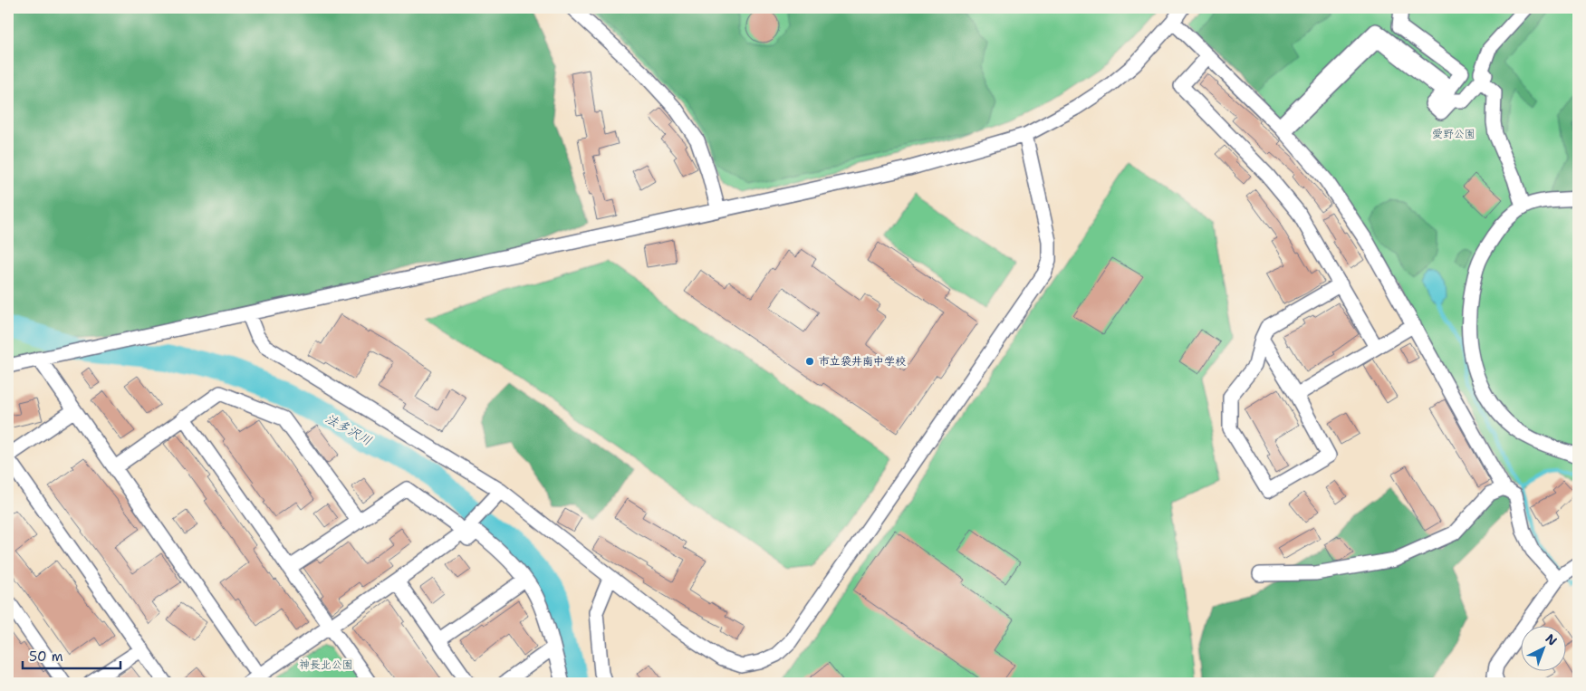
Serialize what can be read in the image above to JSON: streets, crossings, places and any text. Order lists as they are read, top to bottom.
{
  "water": ["法多沢川"],
  "parks": ["愛野公園", "神長北公園"],
  "places": ["市立袋井南中学校"],
  "scale_bar": "50 m",
  "north": "top right"
}
